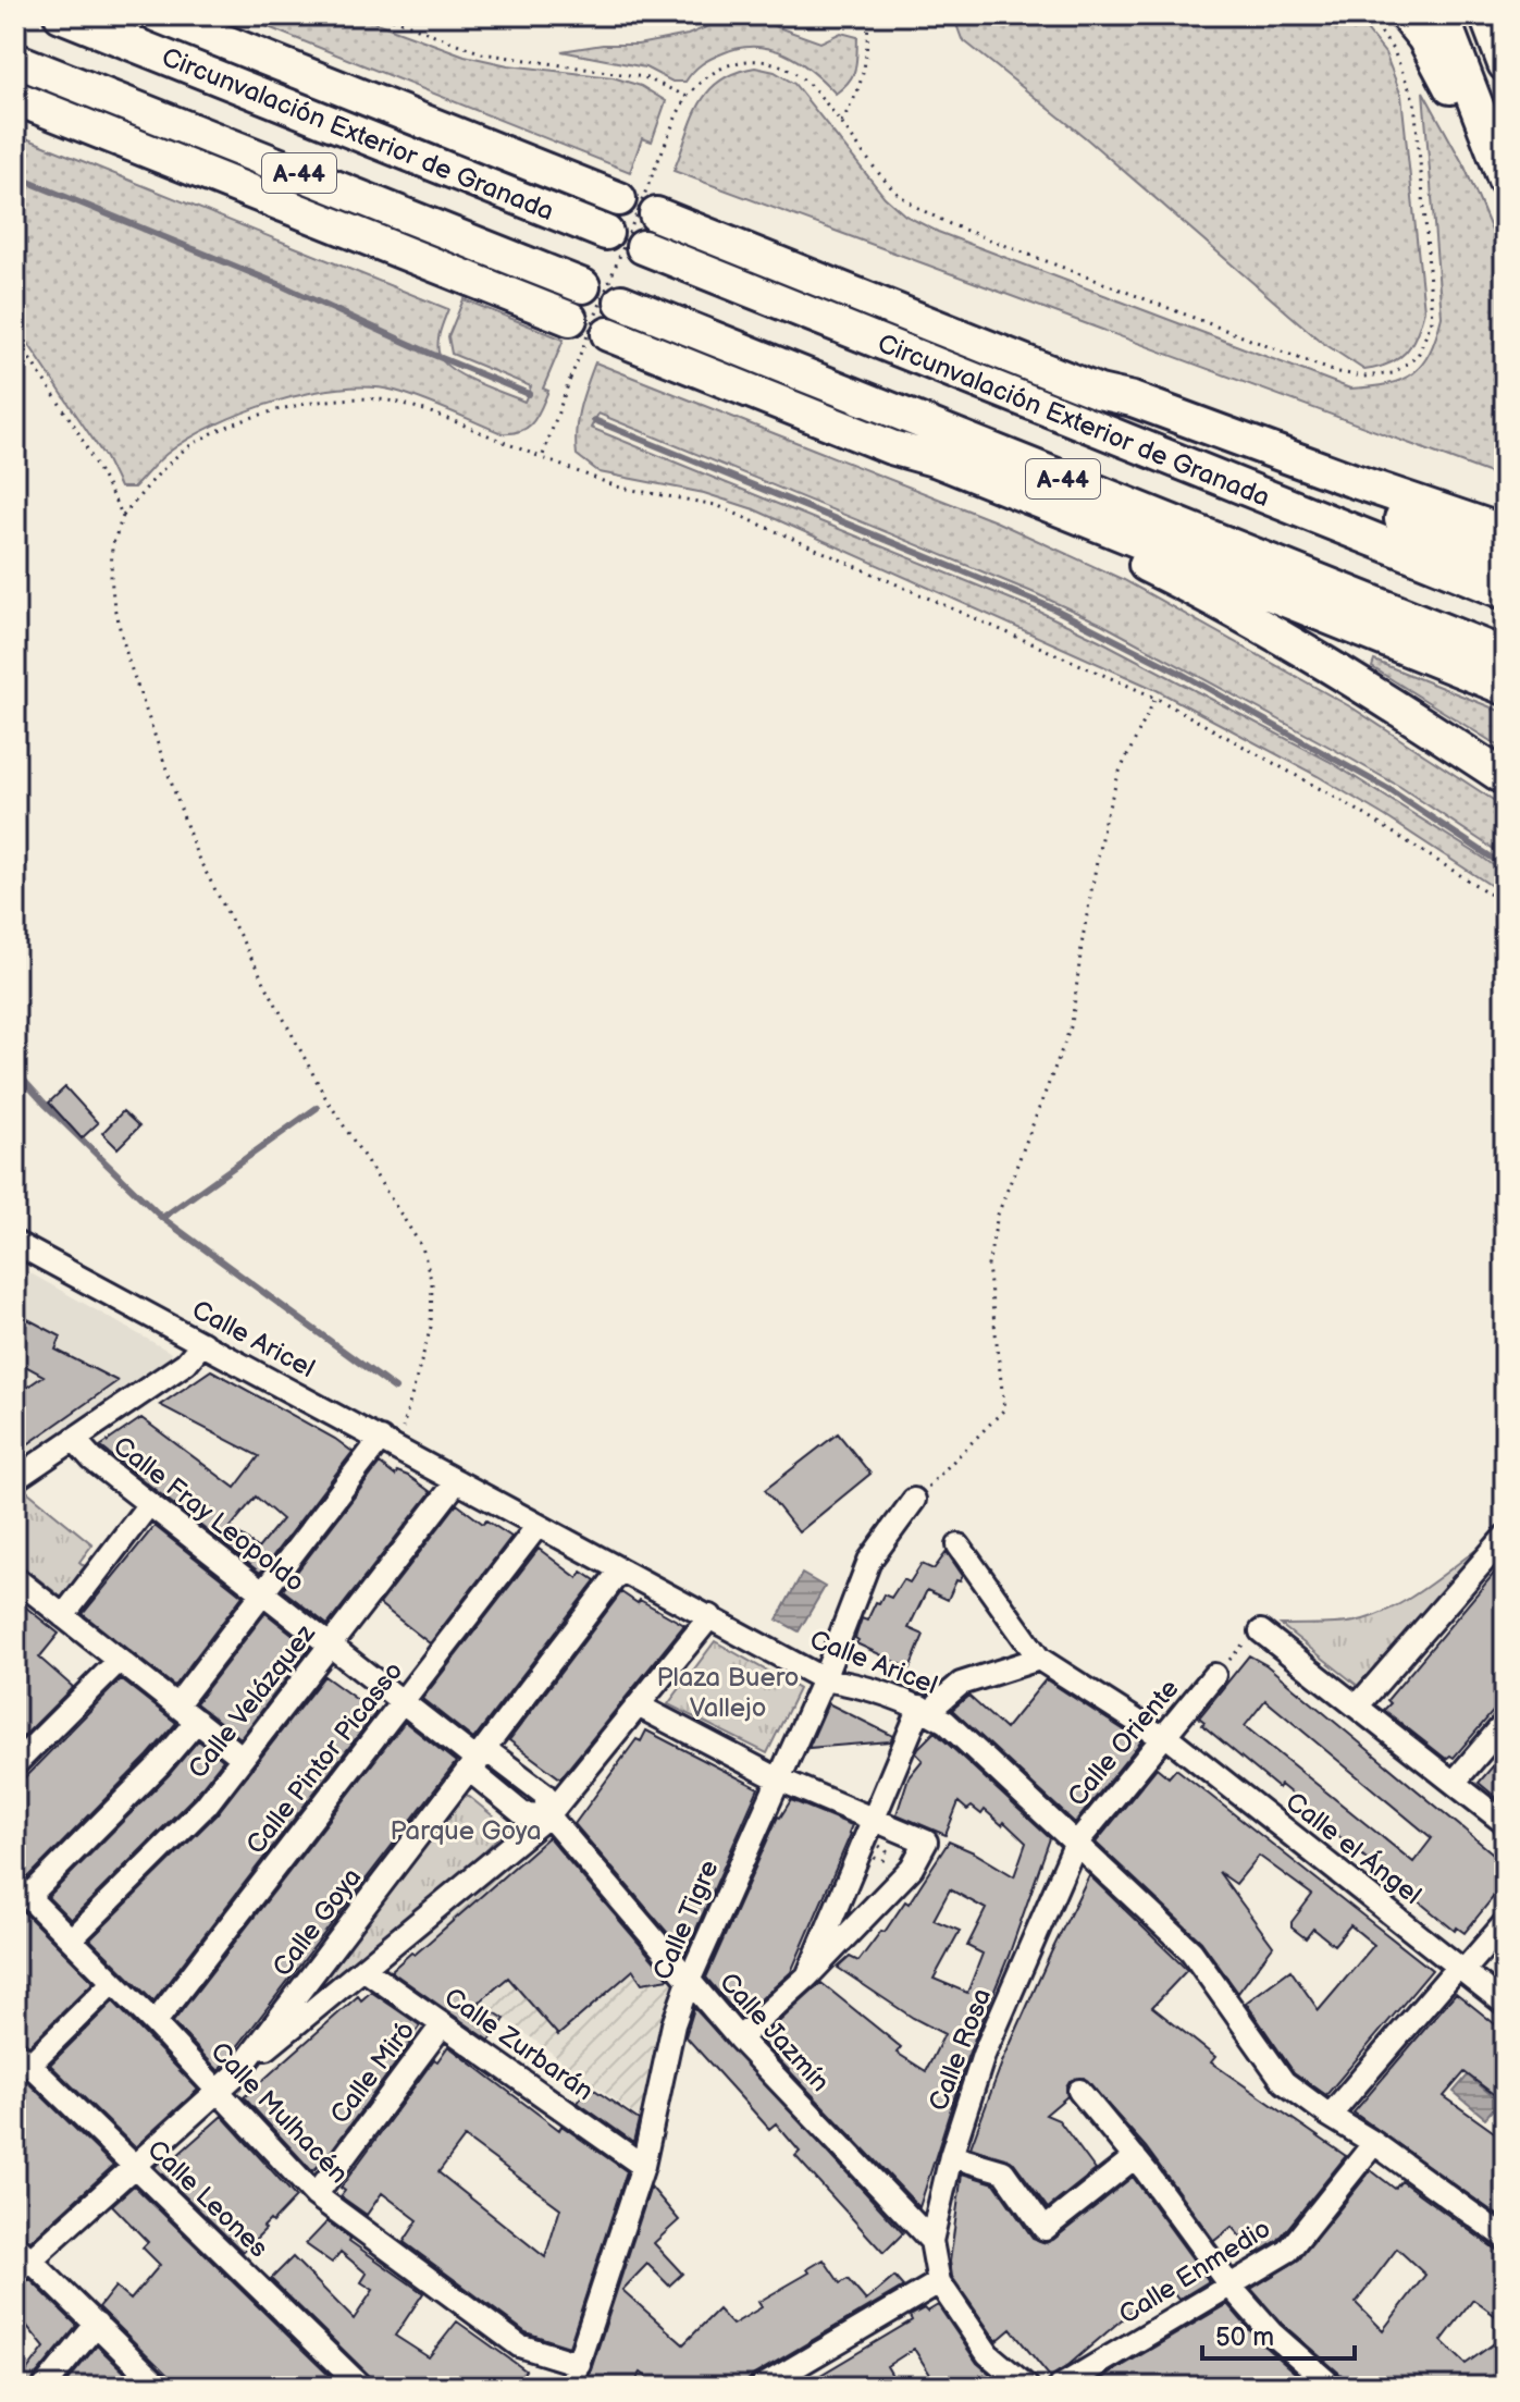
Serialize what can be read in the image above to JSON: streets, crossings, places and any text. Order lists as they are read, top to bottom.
{
  "streets": {
    "highway": ["Circunvalación Exterior de Granada", "A-44"],
    "street": [
      "Calle Aricel",
      "Calle Fray Leopoldo",
      "Calle Velázquez",
      "Calle Oriente",
      "Calle Pintor Picasso",
      "Calle el Ángel",
      "Calle Tigre",
      "Calle Goya",
      "Calle Jazmín",
      "Calle Zurbarán",
      "Calle Rosa",
      "Calle Miró",
      "Calle Mulhacén",
      "Calle Leones",
      "Calle Enmedio"
    ]
  },
  "crossings": [
    ["Calle Aricel", "Calle Velázquez"],
    ["Calle Aricel", "Calle Oriente"],
    ["Calle Aricel", "Calle Pintor Picasso"],
    ["Calle Aricel", "Calle Tigre"],
    ["Calle Aricel", "Calle Goya"],
    ["Calle Aricel", "Calle Rosa"],
    ["Calle Aricel", "Calle Enmedio"],
    ["Calle Fray Leopoldo", "Calle Velázquez"],
    ["Calle Fray Leopoldo", "Calle Pintor Picasso"],
    ["Calle Fray Leopoldo", "Calle Goya"],
    ["Calle Velázquez", "Calle Mulhacén"],
    ["Calle Oriente", "Calle el Ángel"],
    ["Calle Oriente", "Calle Rosa"],
    ["Calle Pintor Picasso", "Calle Mulhacén"],
    ["Calle Tigre", "Calle Jazmín"],
    ["Calle Tigre", "Calle Zurbarán"],
    ["Calle Tigre", "Calle Mulhacén"],
    ["Calle Goya", "Calle Mulhacén"],
    ["Calle Goya", "Calle Leones"],
    ["Calle Jazmín", "Calle Rosa"],
    ["Calle Zurbarán", "Calle Miró"],
    ["Calle Miró", "Calle Mulhacén"]
  ],
  "parks": ["Plaza Buero Vallejo", "Parque Goya"],
  "scale_bar": "50 m"
}
